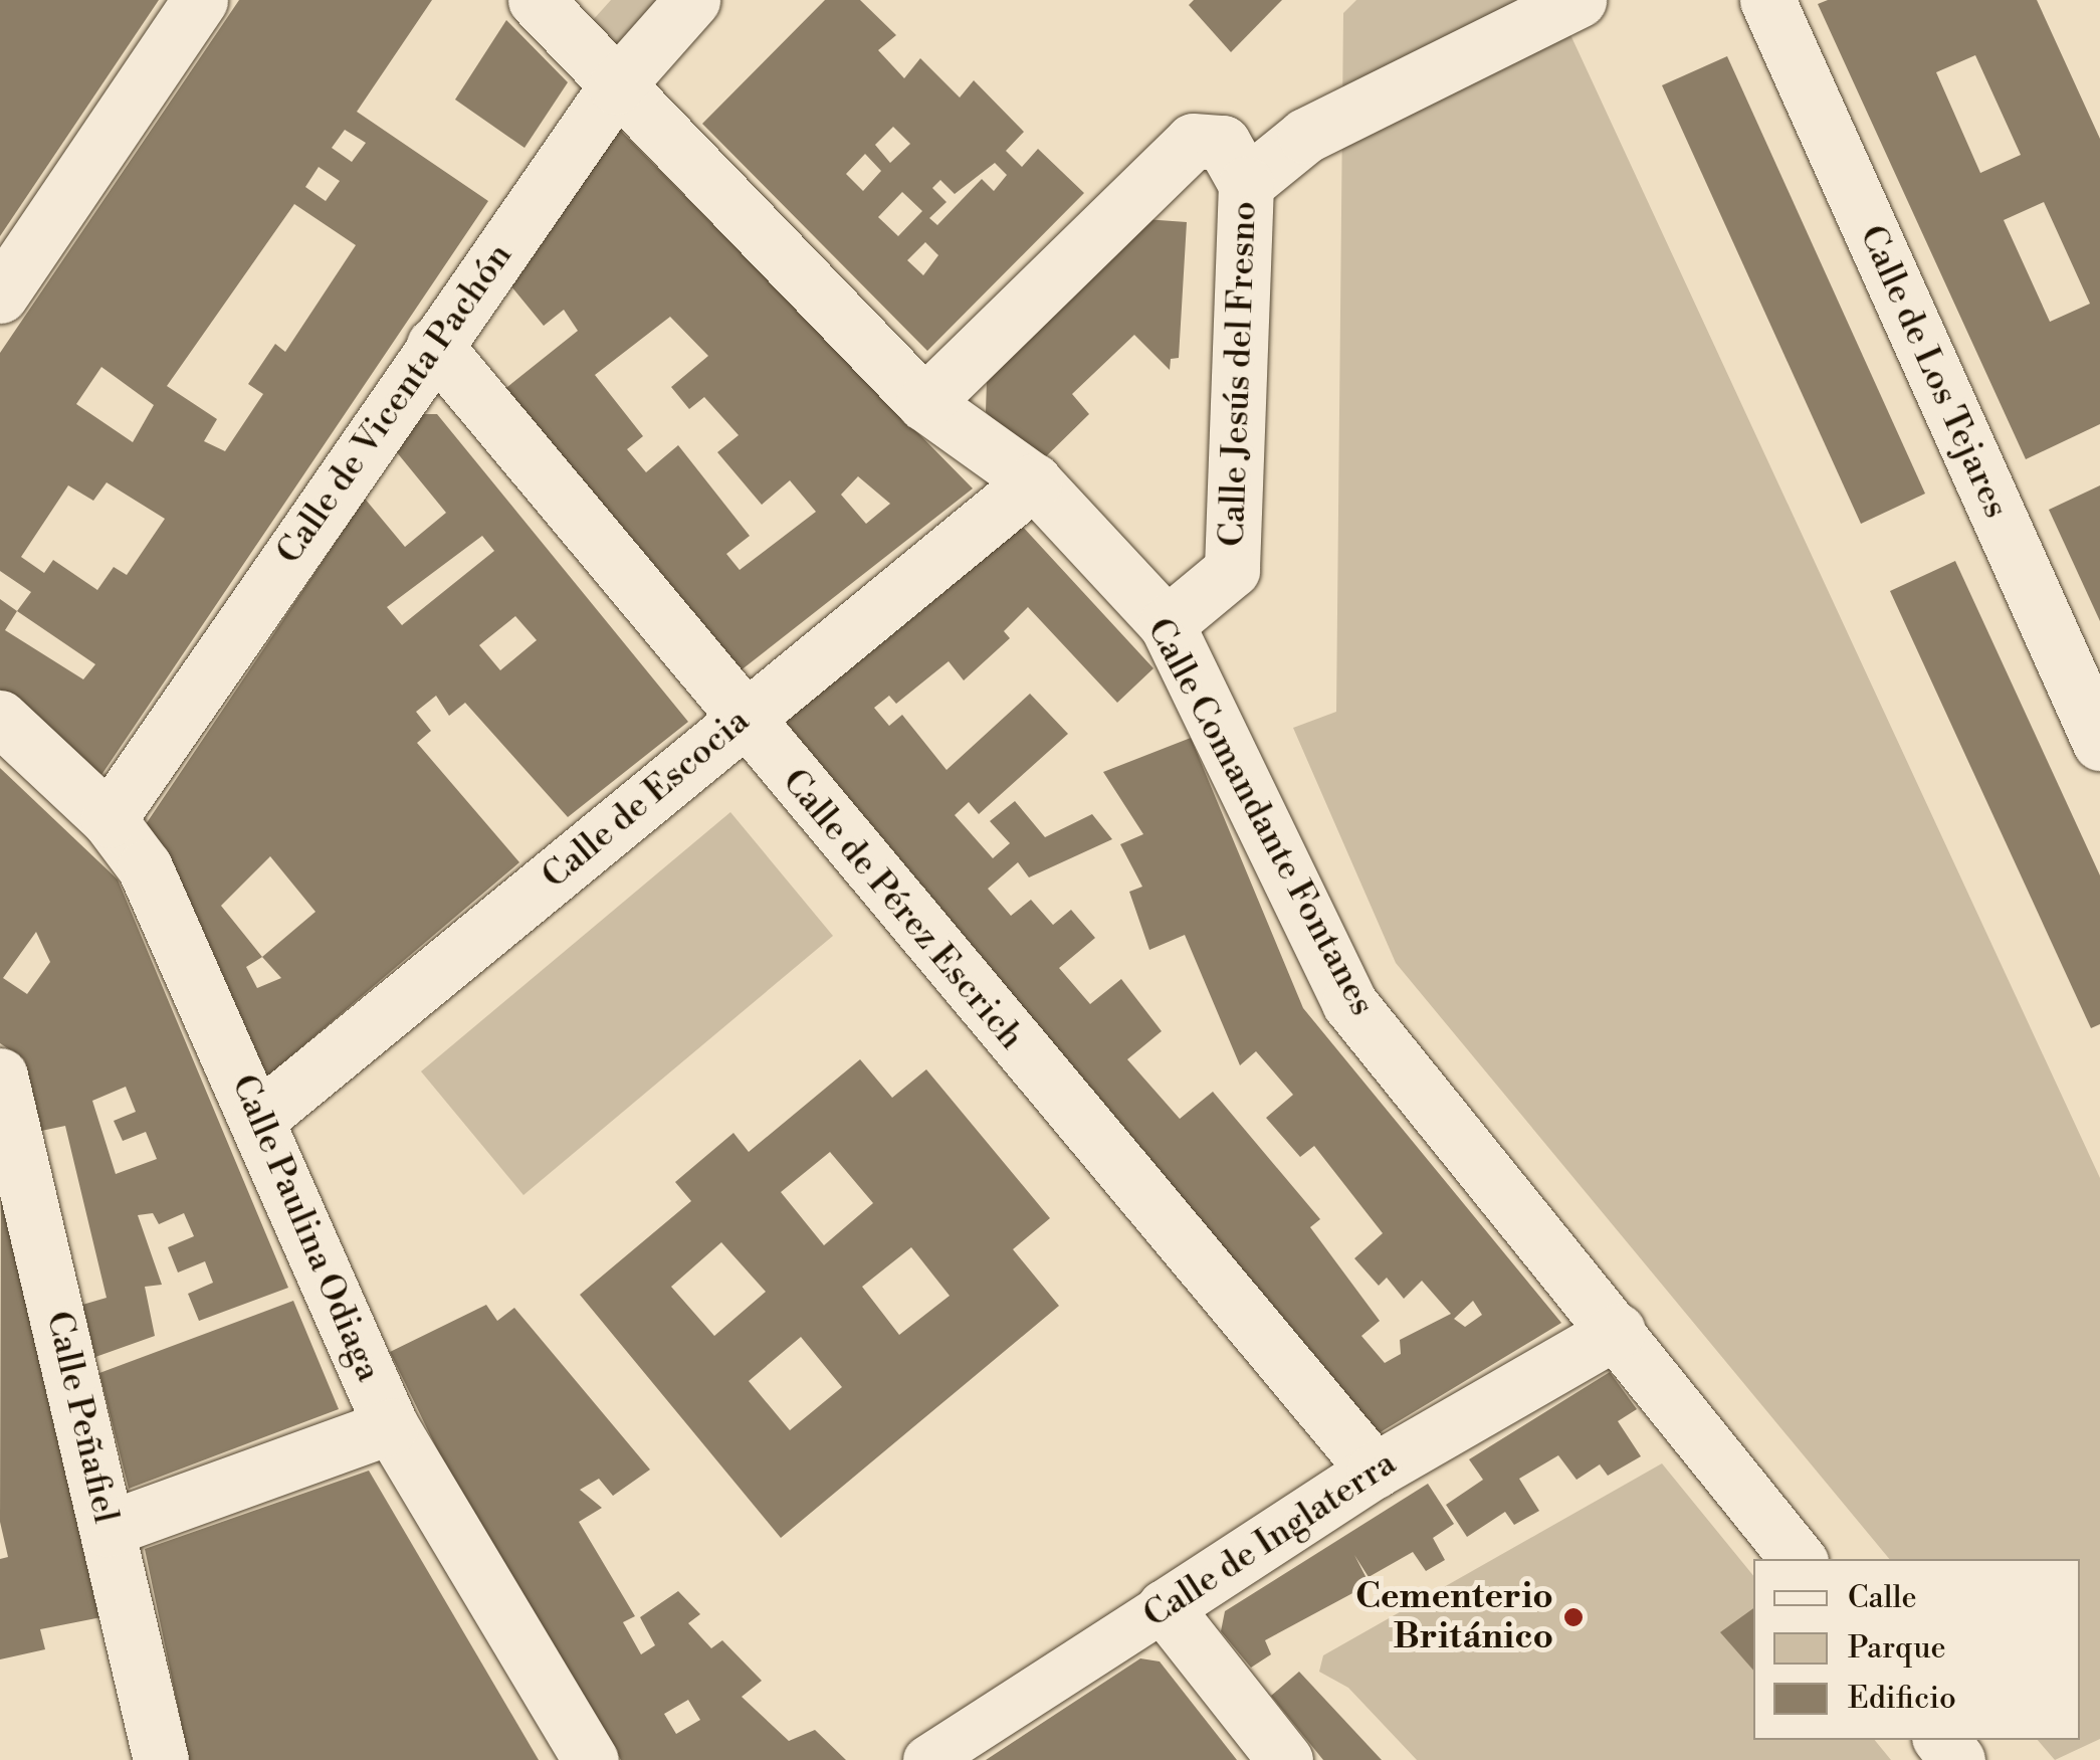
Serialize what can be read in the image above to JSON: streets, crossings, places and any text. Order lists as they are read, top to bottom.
{
  "streets": {
    "street": [
      "Calle de Los Tejares",
      "Calle Jesús del Fresno",
      "Calle de Vicenta Pachón",
      "Calle de Escocia",
      "Calle Comandante Fontanes",
      "Calle de Pérez Escrich",
      "Calle Paulina Odiaga",
      "Calle Peñafiel",
      "Calle de Inglaterra"
    ]
  },
  "crossings": [
    ["Calle Jesús del Fresno", "Calle Comandante Fontanes"],
    ["Calle de Vicenta Pachón", "Calle Comandante Fontanes"],
    ["Calle de Vicenta Pachón", "Calle de Pérez Escrich"],
    ["Calle de Vicenta Pachón", "Calle Paulina Odiaga"],
    ["Calle de Escocia", "Calle Comandante Fontanes"],
    ["Calle de Escocia", "Calle de Pérez Escrich"],
    ["Calle de Escocia", "Calle Paulina Odiaga"],
    ["Calle Comandante Fontanes", "Calle de Inglaterra"],
    ["Calle de Pérez Escrich", "Calle de Inglaterra"]
  ],
  "places": ["Cementerio Británico"],
  "legend": ["Calle", "Parque", "Edificio"]
}
